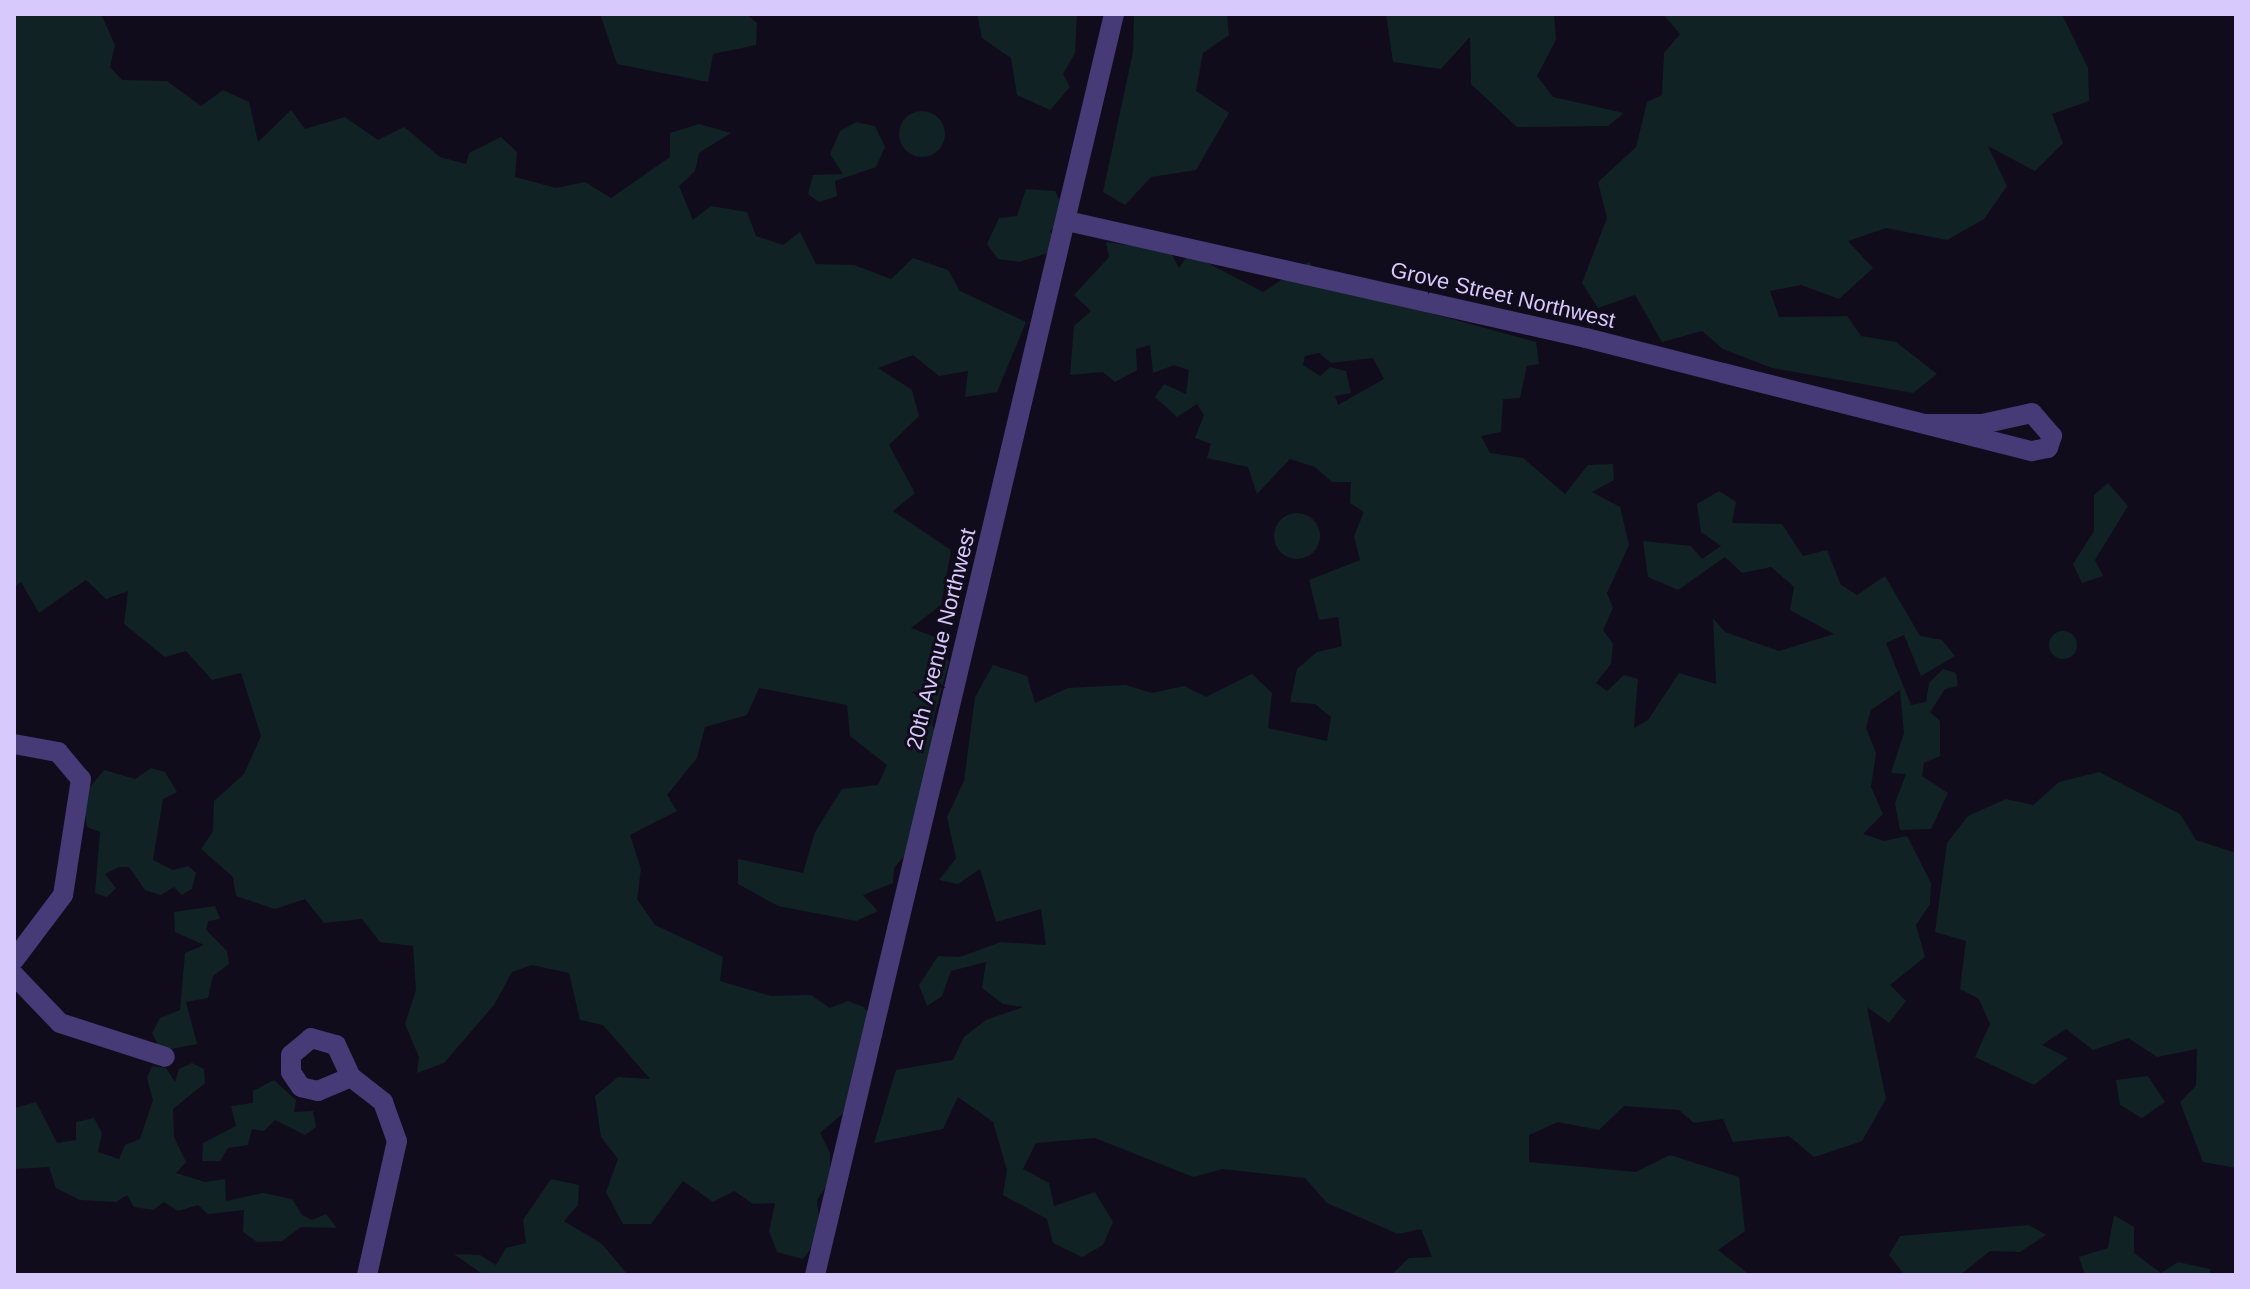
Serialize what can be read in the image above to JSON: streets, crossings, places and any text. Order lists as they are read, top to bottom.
{
  "streets": {
    "street": ["Grove Street Northwest", "20th Avenue Northwest"]
  },
  "crossings": [
    ["Grove Street Northwest", "20th Avenue Northwest"]
  ]
}
